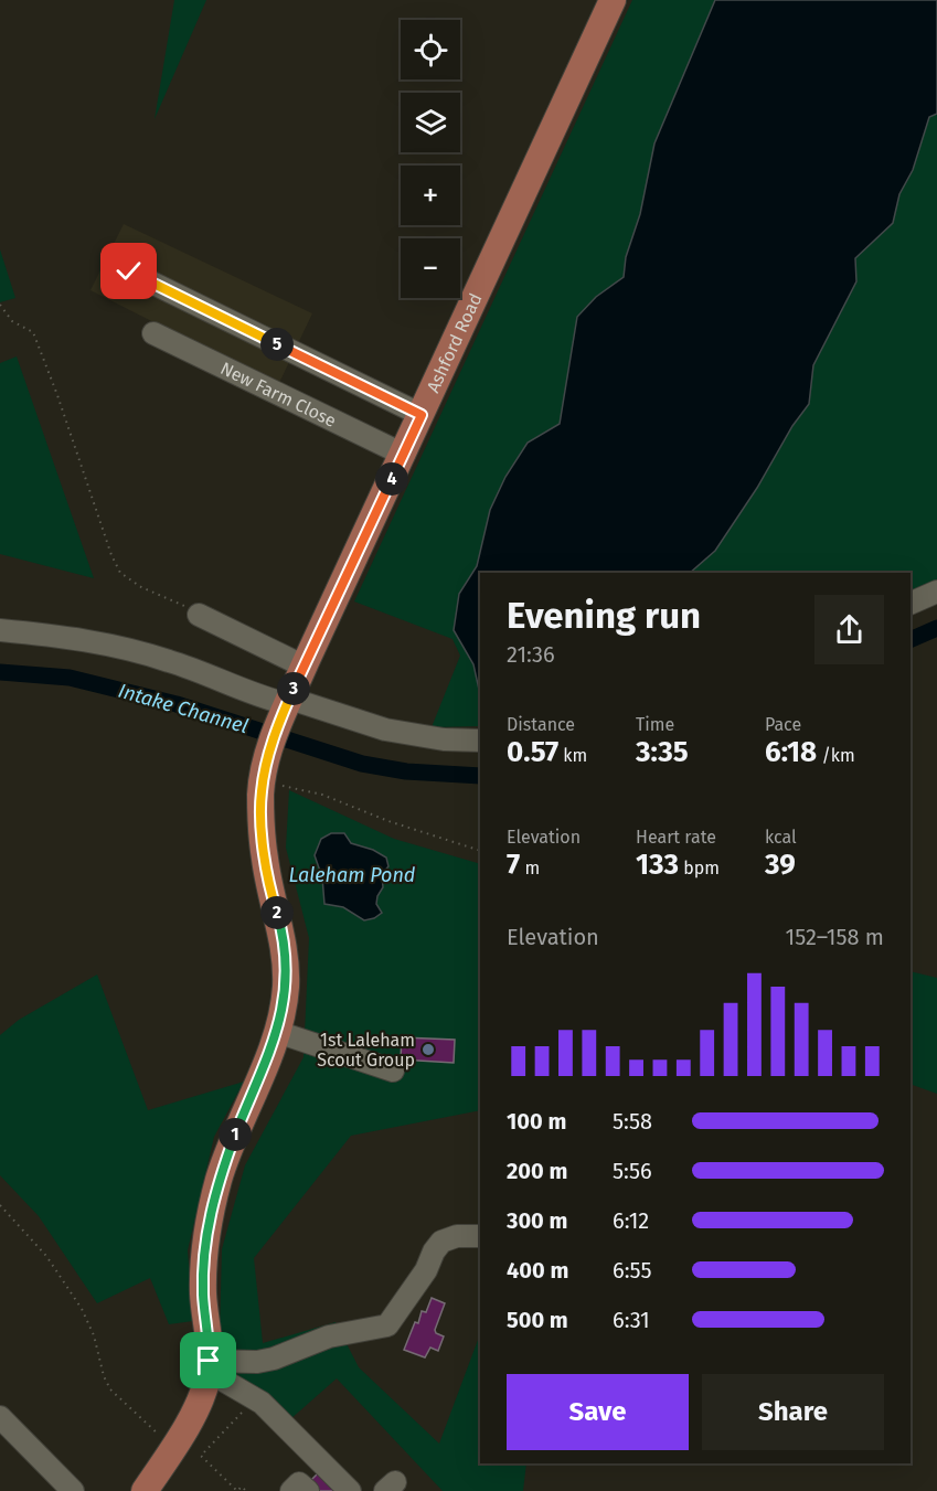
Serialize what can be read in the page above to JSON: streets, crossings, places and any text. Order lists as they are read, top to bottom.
{
  "streets": {
    "main road": ["Ashford Road"],
    "street": ["New Farm Close"]
  },
  "crossings": [
    ["Ashford Road", "New Farm Close"]
  ],
  "water": ["Intake Channel", "Laleham Pond"],
  "places": ["1st Laleham Scout Group"],
  "page": {
    "map_buttons": ["+", "−"],
    "pins": [
      "5",
      "4",
      "3",
      "2",
      "1"
    ],
    "heading": ["Evening run", "21:36"],
    "stats": [
      ["Distance", "0.57 km"],
      ["Time", "3:35"],
      ["Pace", "6:18 /km"],
      ["Elevation", "7 m"],
      ["Heart rate", "133 bpm"],
      ["kcal", "39"]
    ],
    "chart": ["Elevation", "152–158 m"],
    "list": [
      {
        "name": "100 m",
        "note": "5:58"
      },
      {
        "name": "200 m",
        "note": "5:56"
      },
      {
        "name": "300 m",
        "note": "6:12"
      },
      {
        "name": "400 m",
        "note": "6:55"
      },
      {
        "name": "500 m",
        "note": "6:31"
      }
    ],
    "buttons": ["Save", "Share"]
  }
}
